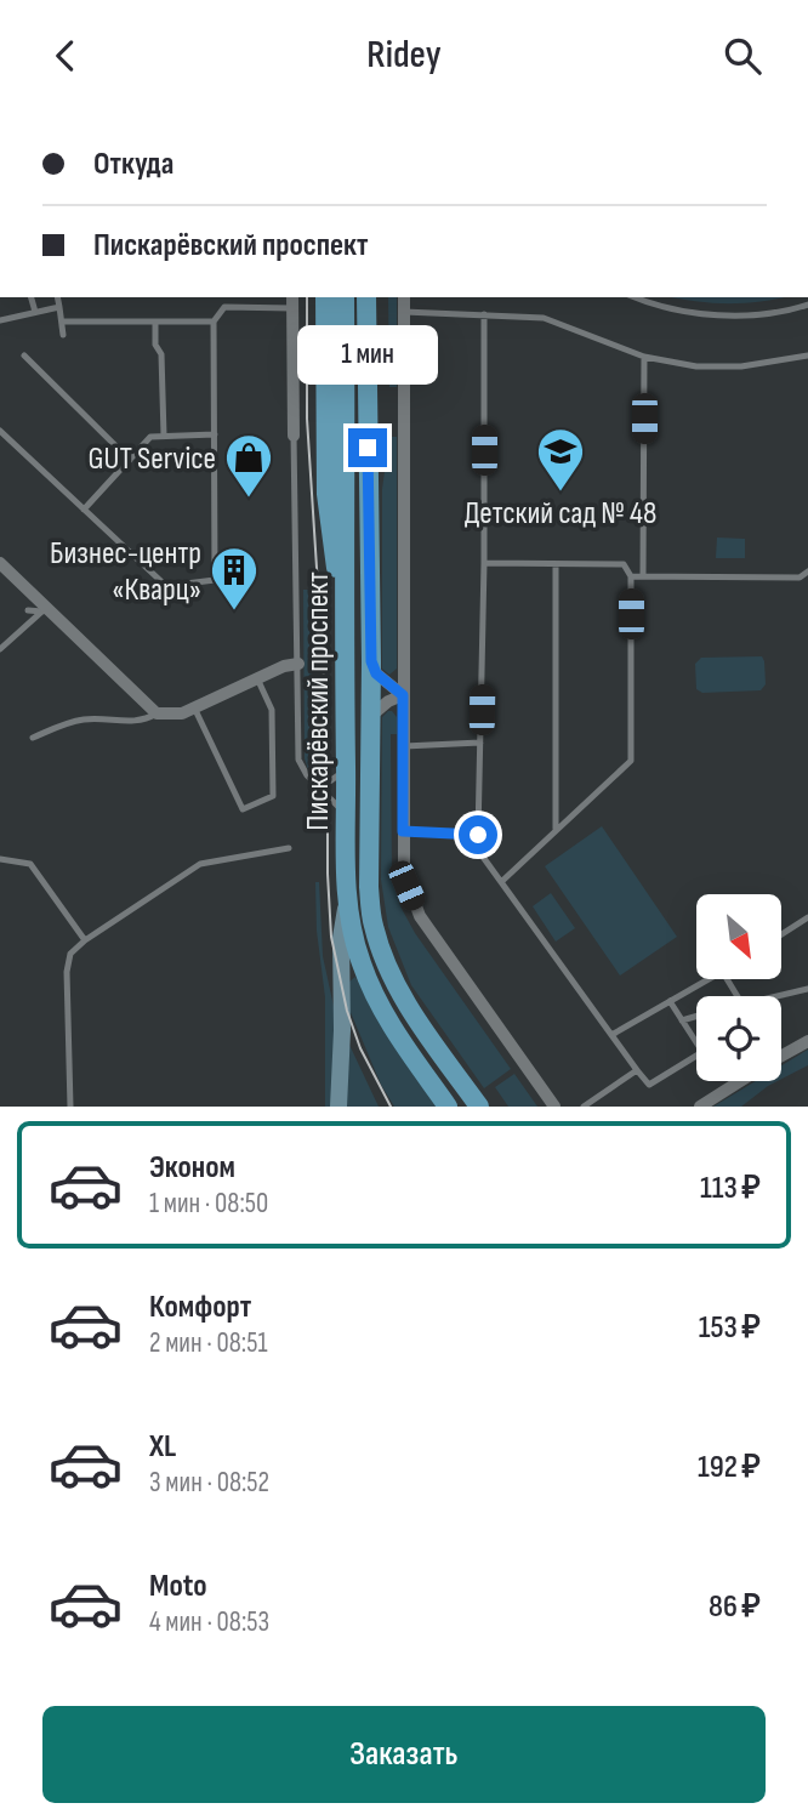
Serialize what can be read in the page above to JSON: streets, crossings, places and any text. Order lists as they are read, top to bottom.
{
  "streets": {
    "main road": ["Пискарёвский проспект"]
  },
  "places": {
    "school or university": ["Детский сад № 48"],
    "shop": ["GUT Service"],
    "building": ["Бизнес-центр «Кварц»"]
  },
  "north": "bottom right",
  "page": {
    "header": "Ridey",
    "banner": ["Откуда", "Пискарёвский проспект"],
    "bubble": "1 мин",
    "list": [
      {
        "name": "Эконом",
        "note": "1 мин · 08:50",
        "value": "113 ₽"
      },
      {
        "name": "Комфорт",
        "note": "2 мин · 08:51",
        "value": "153 ₽"
      },
      {
        "name": "XL",
        "note": "3 мин · 08:52",
        "value": "192 ₽"
      },
      {
        "name": "Moto",
        "note": "4 мин · 08:53",
        "value": "86 ₽"
      }
    ],
    "buttons": "Заказать"
  }
}
